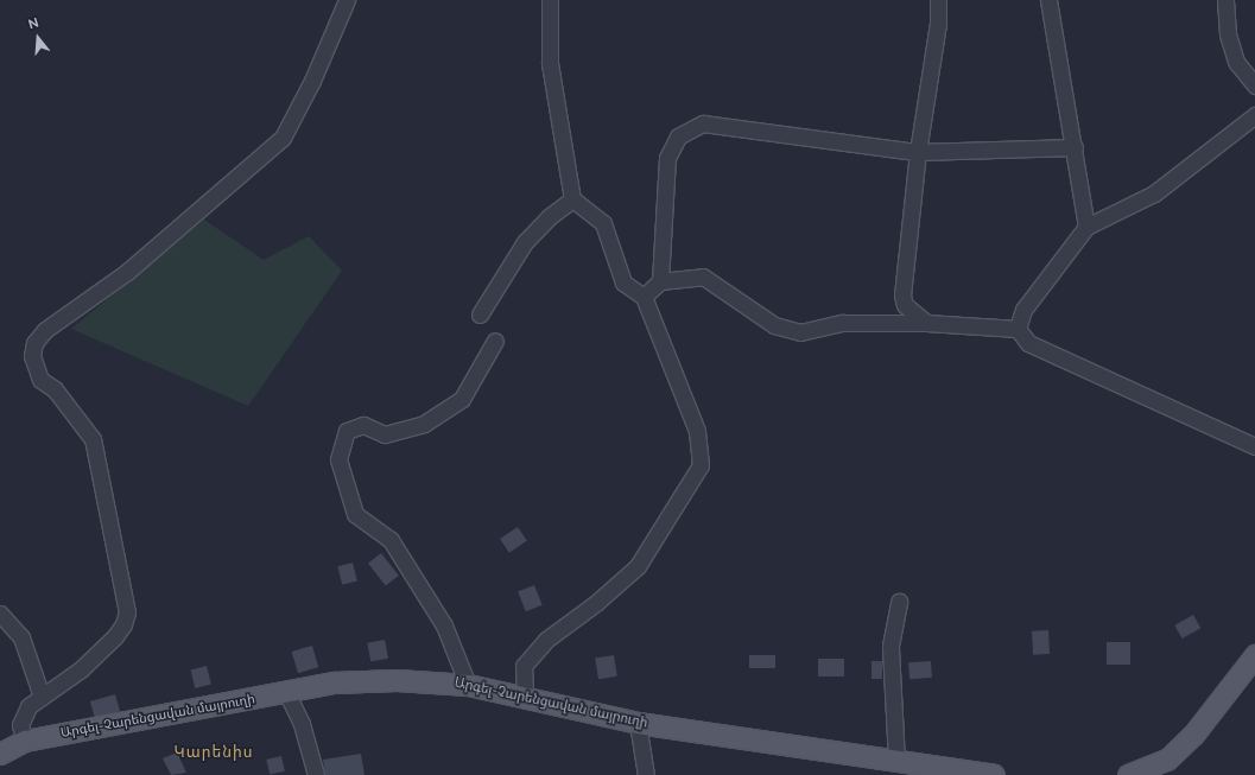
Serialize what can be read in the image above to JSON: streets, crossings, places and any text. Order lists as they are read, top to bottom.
{
  "streets": {
    "main road": ["Արգել-Չարենցավան մայրուղի"]
  },
  "districts": ["Կարենիս"],
  "north": "top"
}
